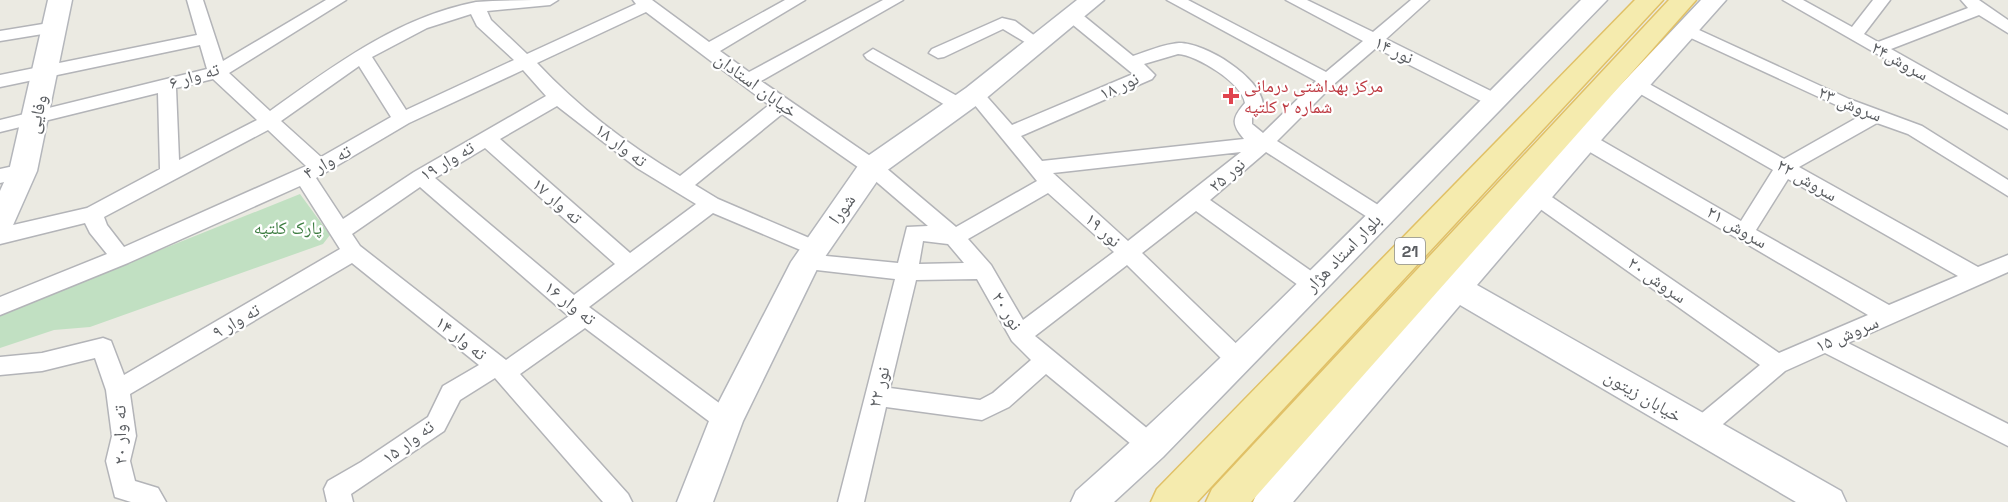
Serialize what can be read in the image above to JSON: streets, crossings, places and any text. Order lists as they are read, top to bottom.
{
  "streets": {
    "main road": [
      "وفایی",
      "شورا",
      "21",
      "بلوار استاد هژار",
      "خیابان زیتون"
    ],
    "street": [
      "نور ۱۴",
      "سروش۲۴",
      "ته وار ۶",
      "خیابان استادان",
      "نور ۱۸",
      "سروش ۲۳",
      "ته وار ۱۸",
      "ته وار ۱۹",
      "ته وار ۴",
      "نور ۲۵",
      "سروش ۲۲",
      "ته وار ۱۷",
      "سروش ۲۱",
      "نور ۱۹",
      "سروش ۲۰",
      "ته وار ۱۶",
      "نور ۲۰",
      "ته وار ۹",
      "سروش ۱۵",
      "ته وار ۱۴",
      "نور ۲۲",
      "ته وار ۲۰",
      "ته وار ۱۵"
    ]
  },
  "crossings": [
    ["نور ۱۴", "نور ۲۵"],
    ["نور ۱۴", "بلوار استاد هژار"],
    ["ته وار ۶", "وفایی"],
    ["ته وار ۶", "ته وار ۱۴"],
    ["خیابان استادان", "ته وار ۴"],
    ["خیابان استادان", "شورا"],
    ["خیابان استادان", "نور ۲۰"],
    ["نور ۱۸", "شورا"],
    ["نور ۱۸", "نور ۱۹"],
    ["سروش ۲۳", "21"],
    ["ته وار ۱۸", "ته وار ۱۹"],
    ["ته وار ۱۸", "ته وار ۴"],
    ["ته وار ۱۸", "شورا"],
    ["ته وار ۱۸", "نور ۲۰"],
    ["ته وار ۱۸", "نور ۲۲"],
    ["ته وار ۱۸", "ته وار ۱۵"],
    ["ته وار ۱۹", "ته وار ۱۷"],
    ["ته وار ۱۹", "ته وار ۱۶"],
    ["ته وار ۱۹", "ته وار ۱۴"],
    ["ته وار ۴", "ته وار ۱۴"],
    ["نور ۲۵", "نور ۱۹"],
    ["نور ۲۵", "نور ۲۰"],
    ["سروش ۲۲", "سروش ۱۵"],
    ["ته وار ۱۷", "ته وار ۱۵"],
    ["شورا", "نور ۱۹"],
    ["شورا", "ته وار ۱۶"],
    ["شورا", "نور ۲۰"],
    ["سروش ۲۱", "سروش ۱۵"],
    ["نور ۱۹", "بلوار استاد هژار"],
    ["بلوار استاد هژار", "نور ۲۰"],
    ["سروش ۲۰", "سروش ۱۵"],
    ["ته وار ۱۶", "ته وار ۱۵"],
    ["نور ۲۰", "نور ۲۲"],
    ["ته وار ۹", "ته وار ۱۴"],
    ["ته وار ۹", "ته وار ۲۰"],
    ["سروش ۱۵", "خیابان زیتون"],
    ["ته وار ۱۴", "ته وار ۱۵"]
  ],
  "parks": ["پارک کلتپه"],
  "places": {
    "health": ["مرکز بهداشتی درمانی شماره ۲ کلتپه"]
  }
}
